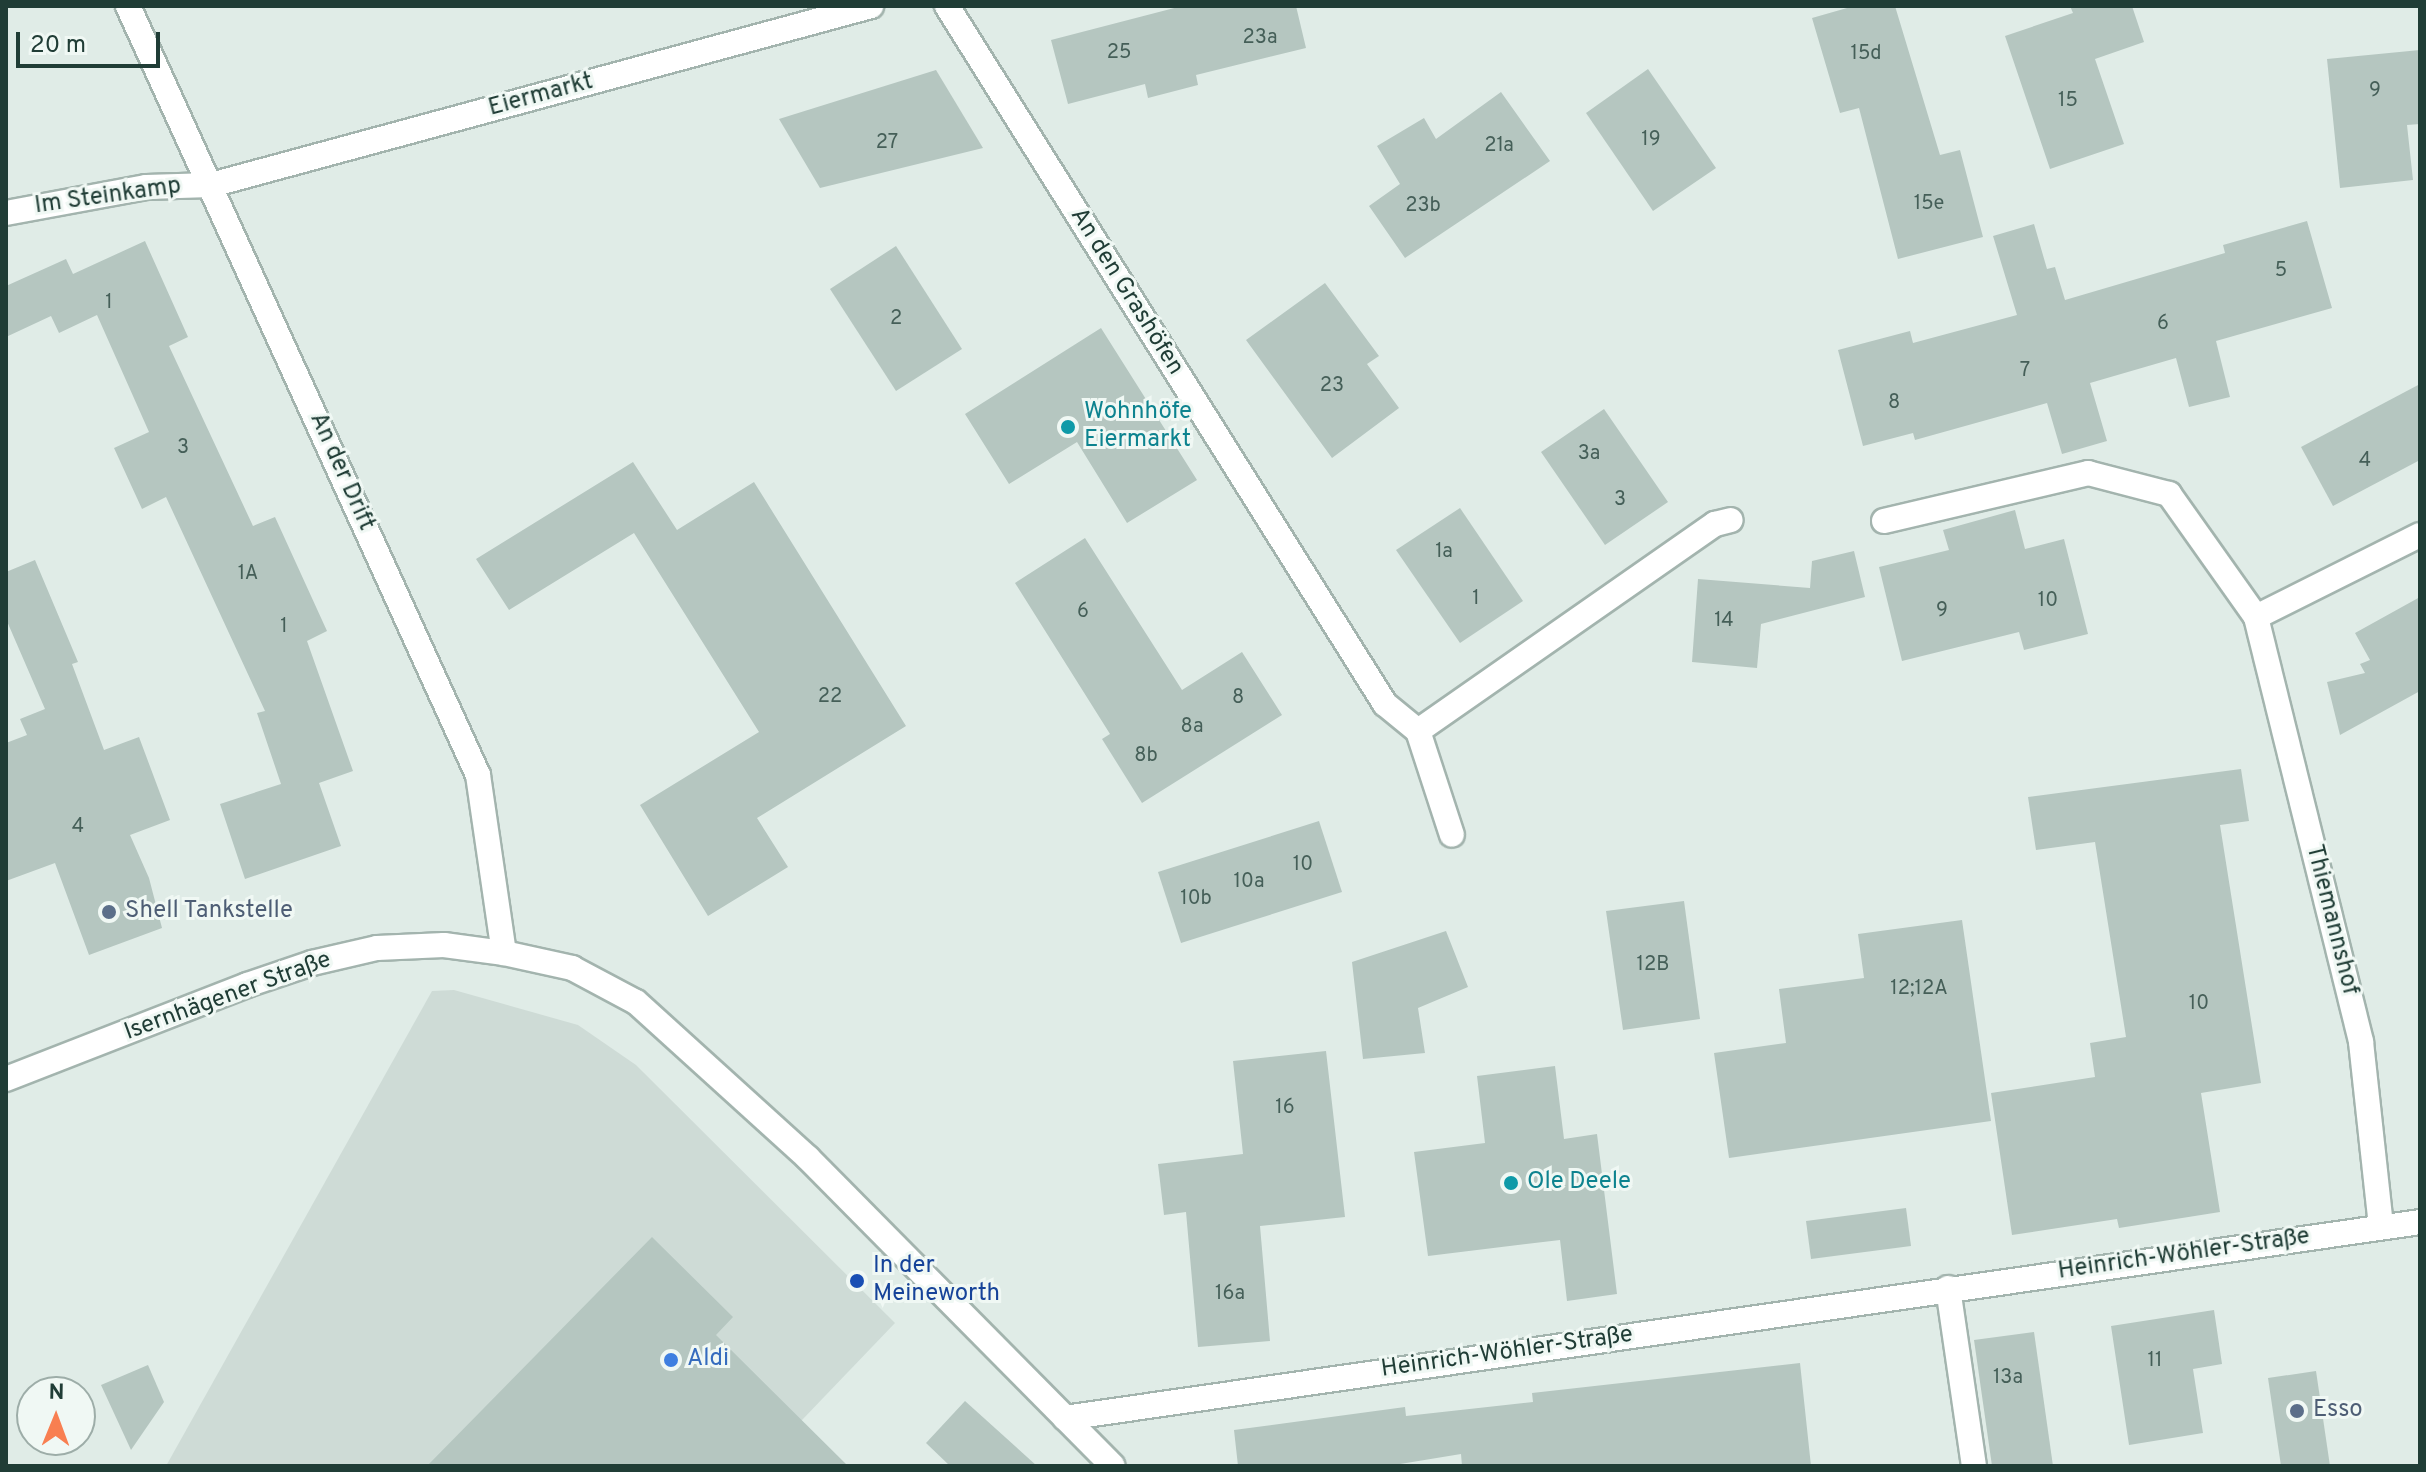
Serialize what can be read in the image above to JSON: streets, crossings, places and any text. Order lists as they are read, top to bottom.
{
  "streets": {
    "street": [
      "Eiermarkt",
      "Im Steinkamp",
      "An den Grashöfen",
      "An der Drift",
      "Thiemannshof",
      "Isernhägener Straße",
      "Heinrich-Wöhler-Straße"
    ]
  },
  "crossings": [
    ["Eiermarkt", "Im Steinkamp"],
    ["Eiermarkt", "An der Drift"],
    ["Im Steinkamp", "An der Drift"],
    ["An der Drift", "Isernhägener Straße"],
    ["Thiemannshof", "Heinrich-Wöhler-Straße"]
  ],
  "places": [
    "Wohnhöfe Eiermarkt",
    "Shell Tankstelle",
    "Ole Deele",
    "In der Meineworth",
    "Aldi",
    "Esso"
  ],
  "house_numbers": [
    "23a",
    "25",
    "15d",
    "9",
    "15",
    "19",
    "27",
    "21a",
    "15e",
    "23b",
    "5",
    "1",
    "2",
    "6",
    "7",
    "23",
    "8",
    "3",
    "3a",
    "4",
    "3",
    "1a",
    "1A",
    "1",
    "10",
    "9",
    "6",
    "14",
    "1",
    "22",
    "8",
    "8a",
    "8b",
    "4",
    "10",
    "10a",
    "10b",
    "12B",
    "12;12A",
    "10",
    "16",
    "16a",
    "11",
    "13a"
  ],
  "scale_bar": "20 m",
  "north": "top"
}
